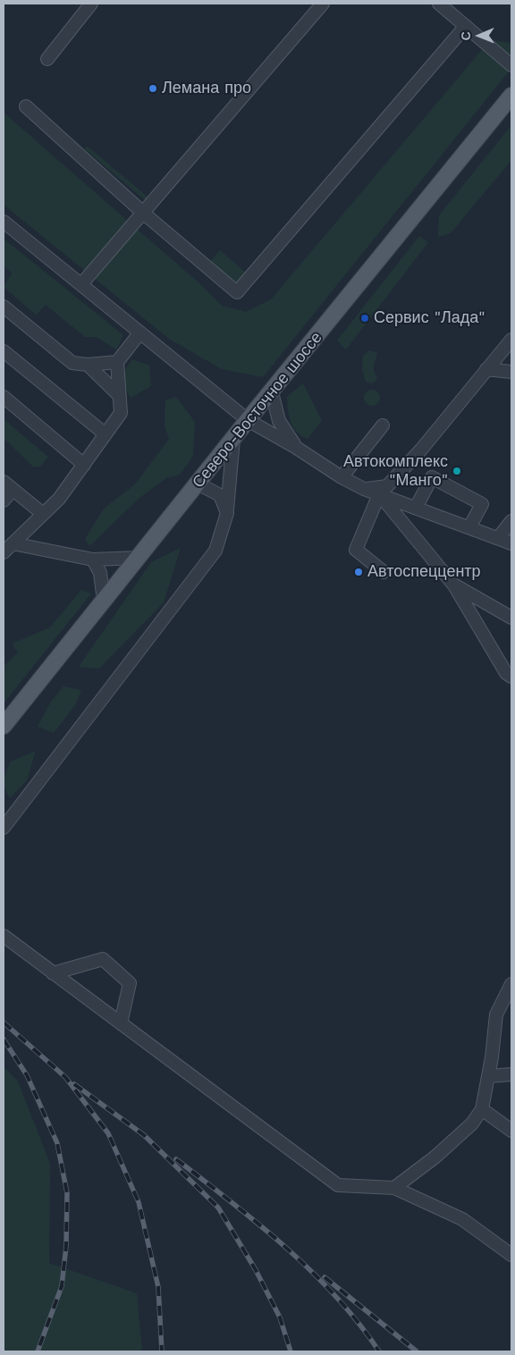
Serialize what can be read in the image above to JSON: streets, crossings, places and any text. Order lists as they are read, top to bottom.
{
  "streets": {
    "main road": ["Северо-Восточное шоссе"]
  },
  "places": [
    "Лемана про",
    "Сервис \"Лада\"",
    "Автокомплекс \"Манго\"",
    "Автоспеццентр"
  ],
  "north": "left"
}
